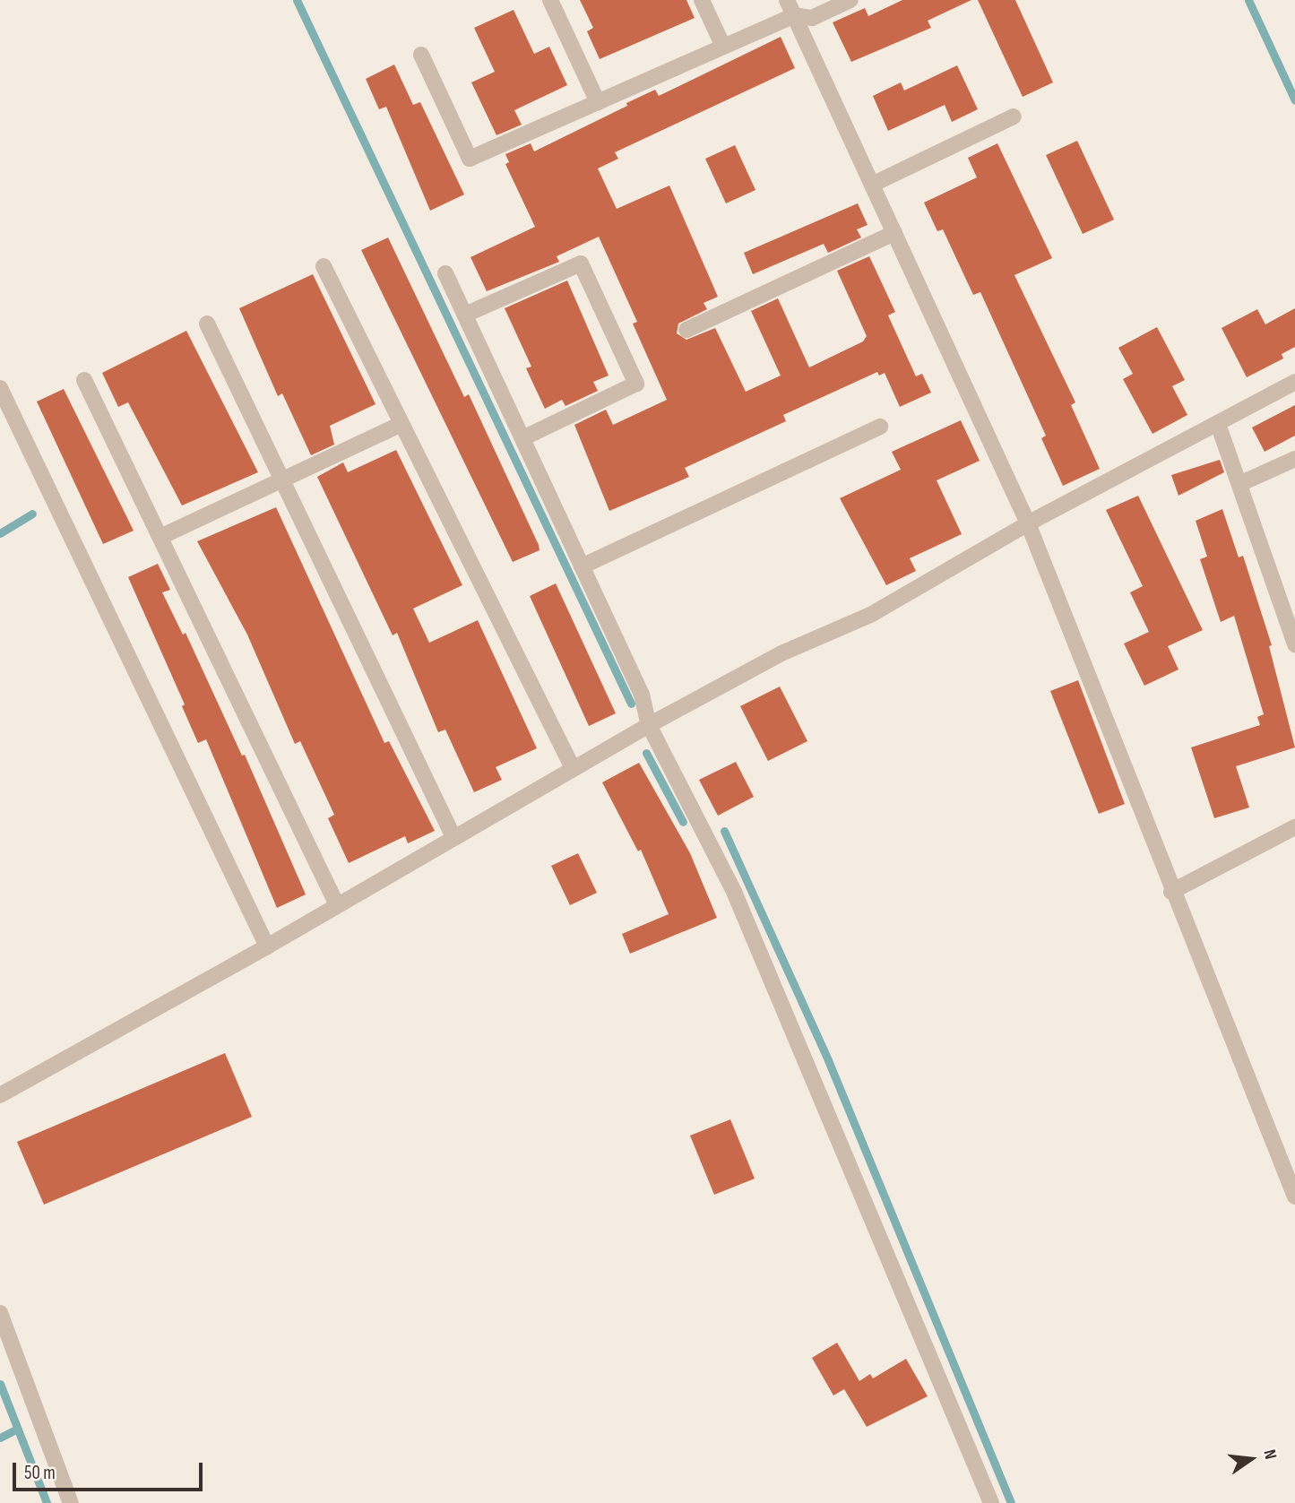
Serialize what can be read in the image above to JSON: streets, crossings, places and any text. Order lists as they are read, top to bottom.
{
  "scale_bar": "50 m",
  "north": "right"
}
